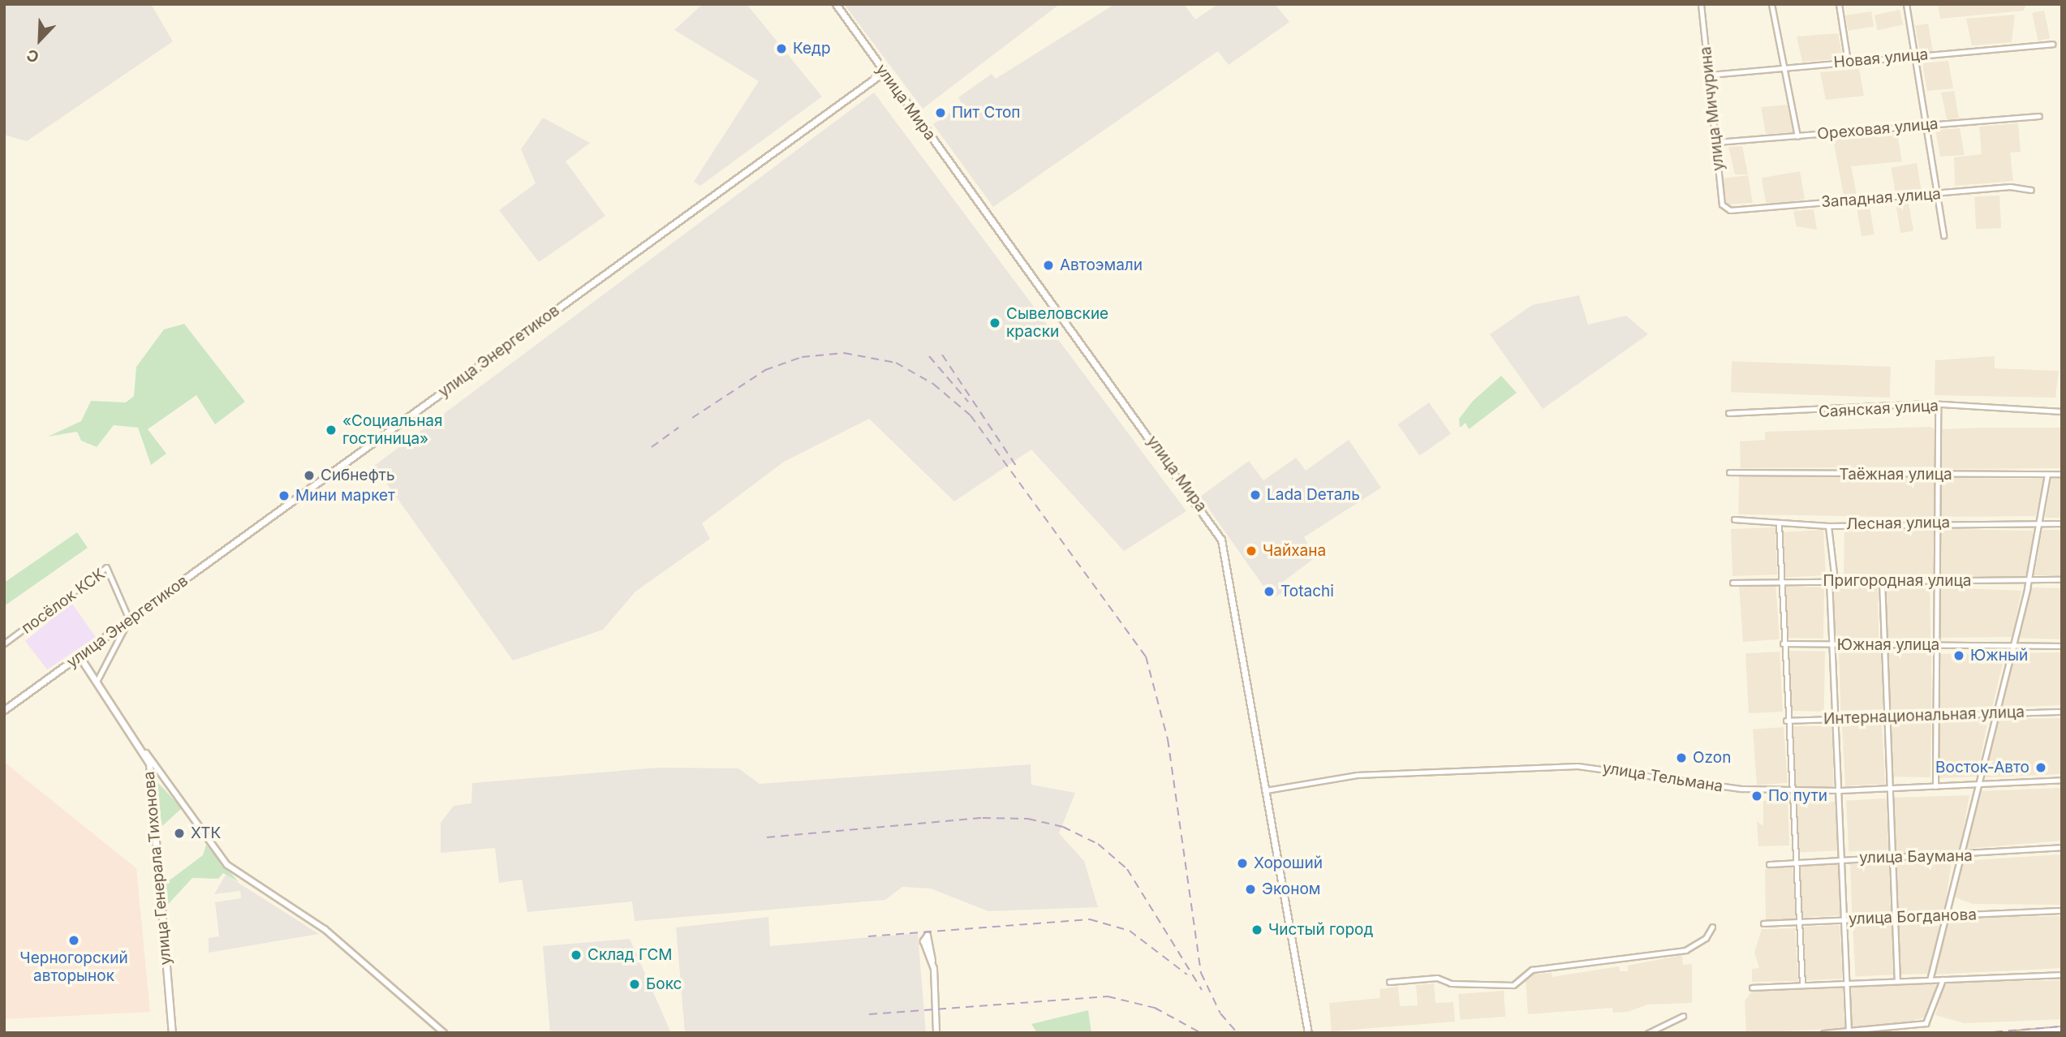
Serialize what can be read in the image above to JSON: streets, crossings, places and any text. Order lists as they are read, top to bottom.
{
  "streets": {
    "main road": ["улица Мира", "улица Энергетиков", "улица Генерала Тихонова"],
    "street": [
      "Новая улица",
      "улица Мичурина",
      "Ореховая улица",
      "Западная улица",
      "Саянская улица",
      "Таёжная улица",
      "Лесная улица",
      "Пригородная улица",
      "посёлок КСК",
      "Южная улица",
      "Интернациональная улица",
      "улица Тельмана",
      "улица Баумана",
      "улица Богданова"
    ]
  },
  "crossings": [
    ["Новая улица", "улица Мичурина"],
    ["улица Мира", "улица Энергетиков"],
    ["улица Мира", "улица Тельмана"],
    ["улица Мичурина", "Ореховая улица"],
    ["улица Мичурина", "Западная улица"],
    ["улица Энергетиков", "посёлок КСК"],
    ["улица Энергетиков", "улица Генерала Тихонова"]
  ],
  "places": [
    "Кедр",
    "Пит Стоп",
    "Автоэмали",
    "Сывеловские краски",
    "«Социальная гостиница»",
    "Сибнефть",
    "Lada Dеталь",
    "Мини маркет",
    "Чайхана",
    "Totachi",
    "Южный",
    "Ozon",
    "Восток-Авто",
    "По пути",
    "ХТК",
    "Хороший",
    "Эконом",
    "Чистый город",
    "Черногорский авторынок",
    "Склад ГСМ",
    "Бокс"
  ],
  "north": "bottom left"
}
